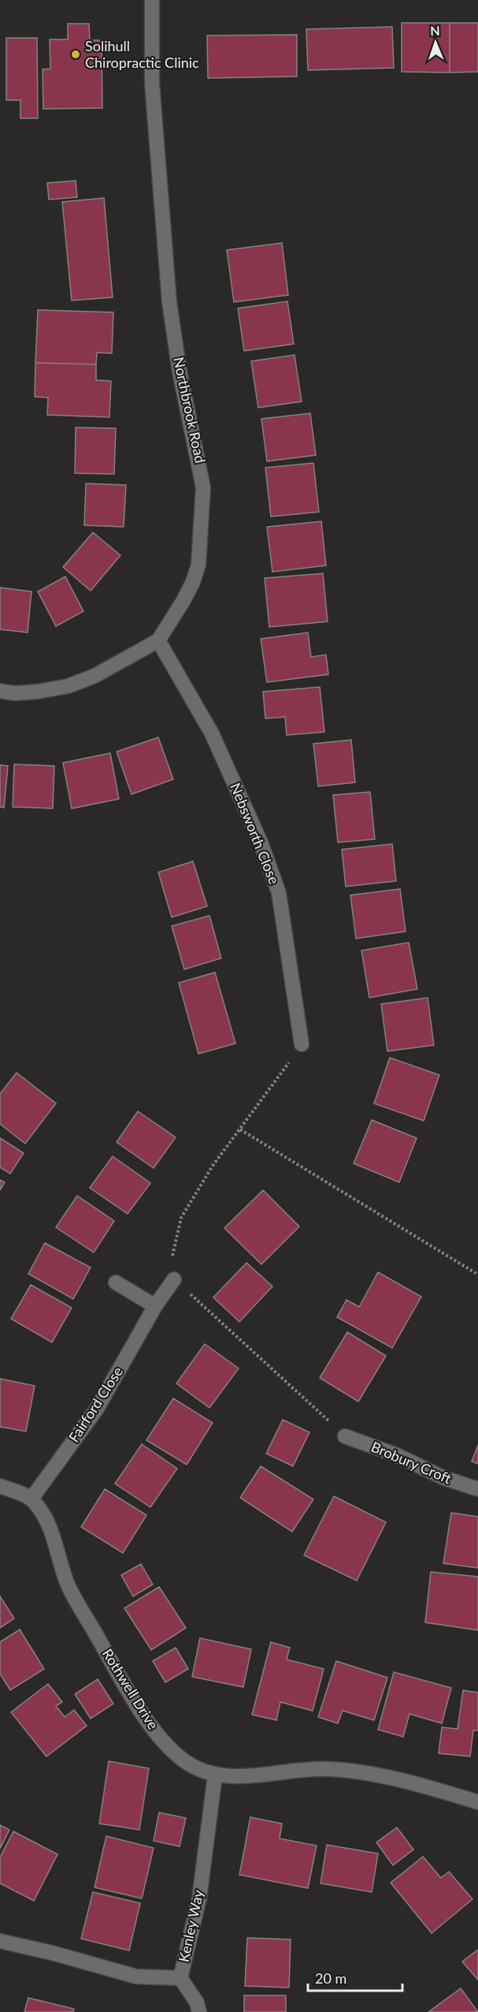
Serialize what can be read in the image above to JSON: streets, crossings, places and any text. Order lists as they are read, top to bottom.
{
  "streets": {
    "street": [
      "Northbrook Road",
      "Nebsworth Close",
      "Fairford Close",
      "Brobury Croft",
      "Rothwell Drive",
      "Kenley Way"
    ]
  },
  "crossings": [
    ["Northbrook Road", "Nebsworth Close"],
    ["Fairford Close", "Rothwell Drive"],
    ["Rothwell Drive", "Kenley Way"]
  ],
  "places": ["Solihull Chiropractic Clinic"],
  "scale_bar": "20 m",
  "north": "top"
}
